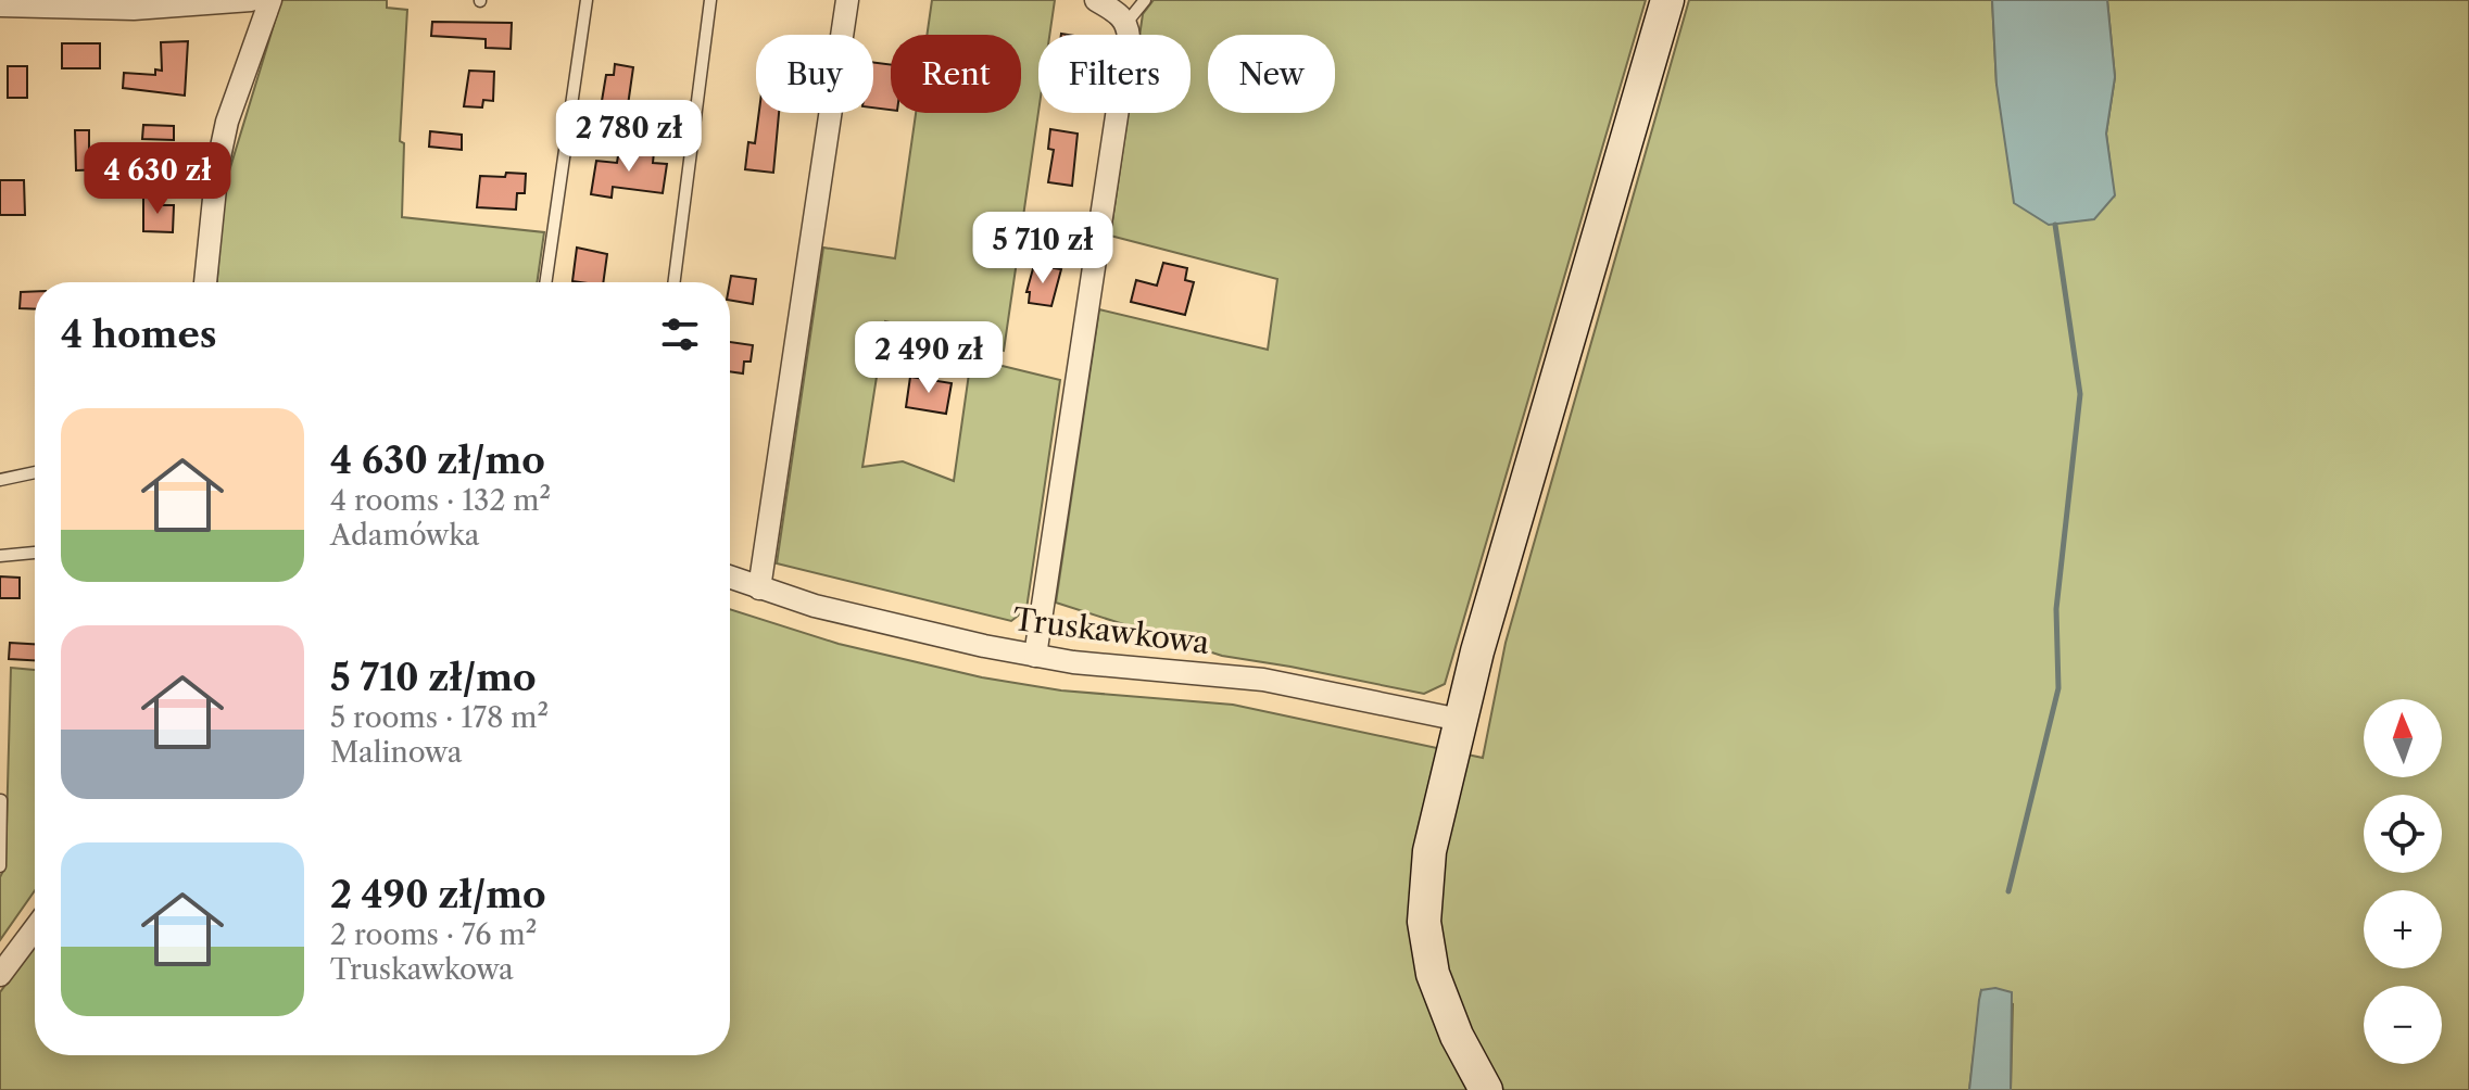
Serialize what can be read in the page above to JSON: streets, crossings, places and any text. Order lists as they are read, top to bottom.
{
  "streets": {
    "street": ["Truskawkowa"]
  },
  "north": "top",
  "page": {
    "chip": [
      "Buy",
      "Rent",
      "Filters",
      "New"
    ],
    "price": [
      "2 780 zł",
      "4 630 zł",
      "5 710 zł",
      "2 490 zł"
    ],
    "heading": "4 homes",
    "list": [
      {
        "name": "4 630 zł/mo",
        "note": "4 rooms · 132 m² · Adamówka"
      },
      {
        "name": "5 710 zł/mo",
        "note": "5 rooms · 178 m² · Malinowa"
      },
      {
        "name": "2 490 zł/mo",
        "note": "2 rooms · 76 m² · Truskawkowa"
      }
    ],
    "map_buttons": ["+", "−"]
  }
}
